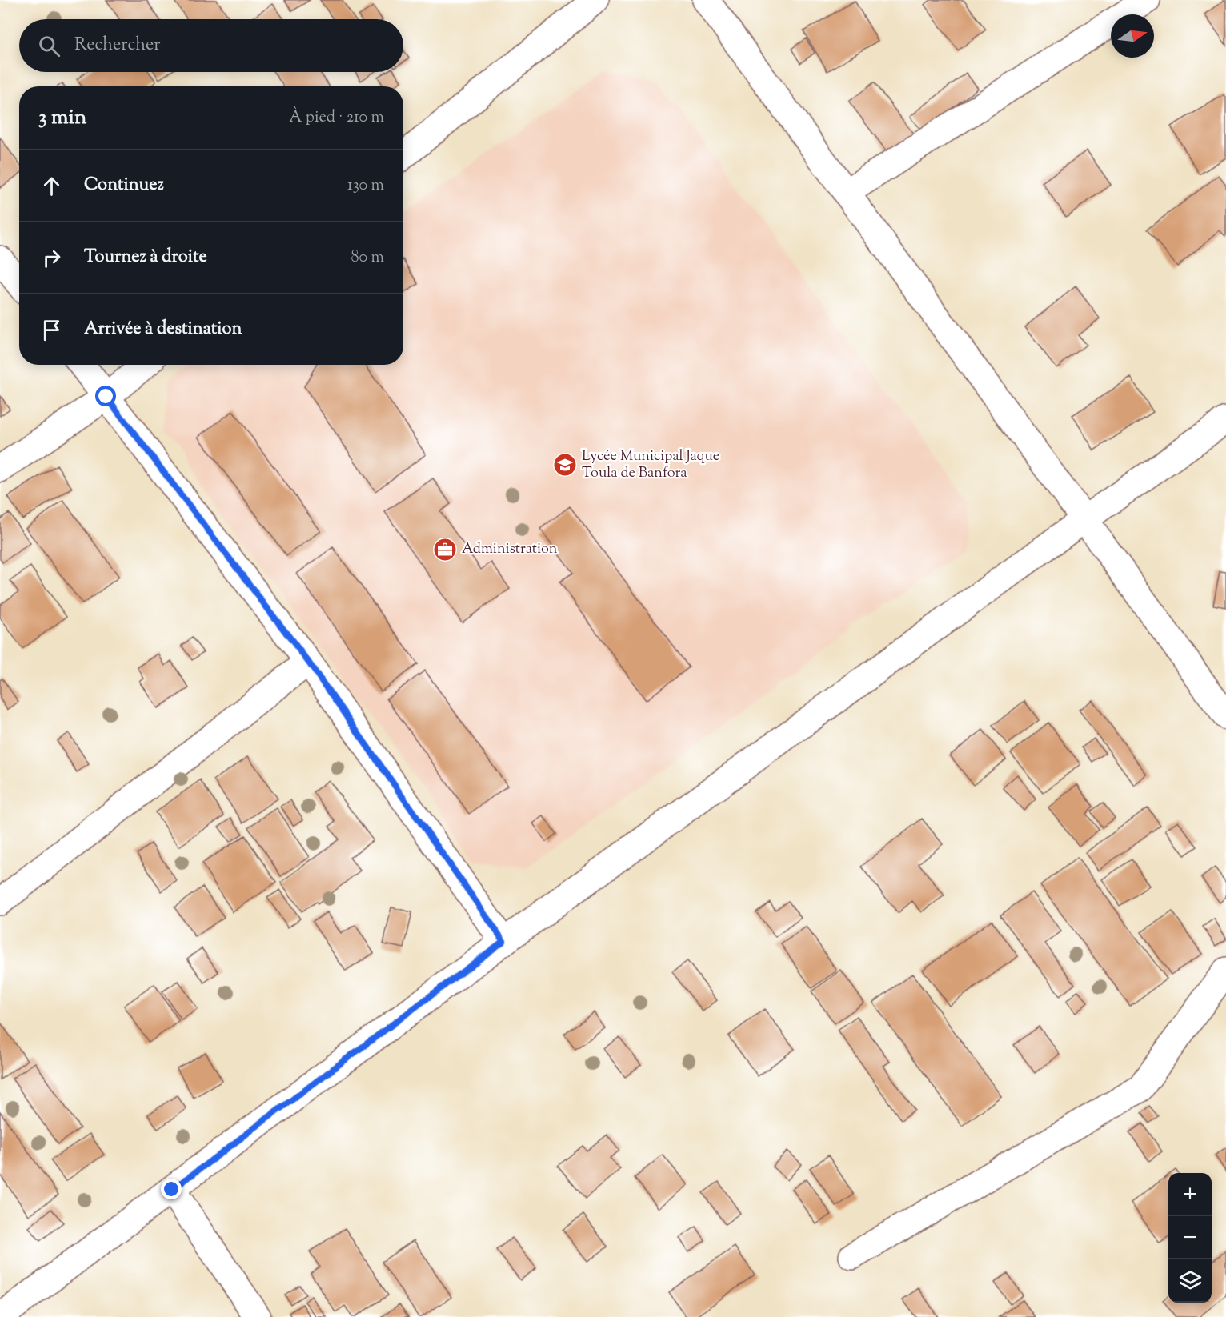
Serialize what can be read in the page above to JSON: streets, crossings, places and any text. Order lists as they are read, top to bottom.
{
  "places": {
    "school or university": ["Lycée Municipal Jaque Toula de Banfora"],
    "office": ["Administration"]
  },
  "north": "right",
  "page": {
    "search": "Rechercher",
    "heading": ["3 min", "À pied · 210 m"],
    "list": [
      ["Continuez", "130 m"],
      ["Tournez à droite", "80 m"],
      "Arrivée à destination"
    ],
    "map_buttons": ["+", "−"]
  }
}
